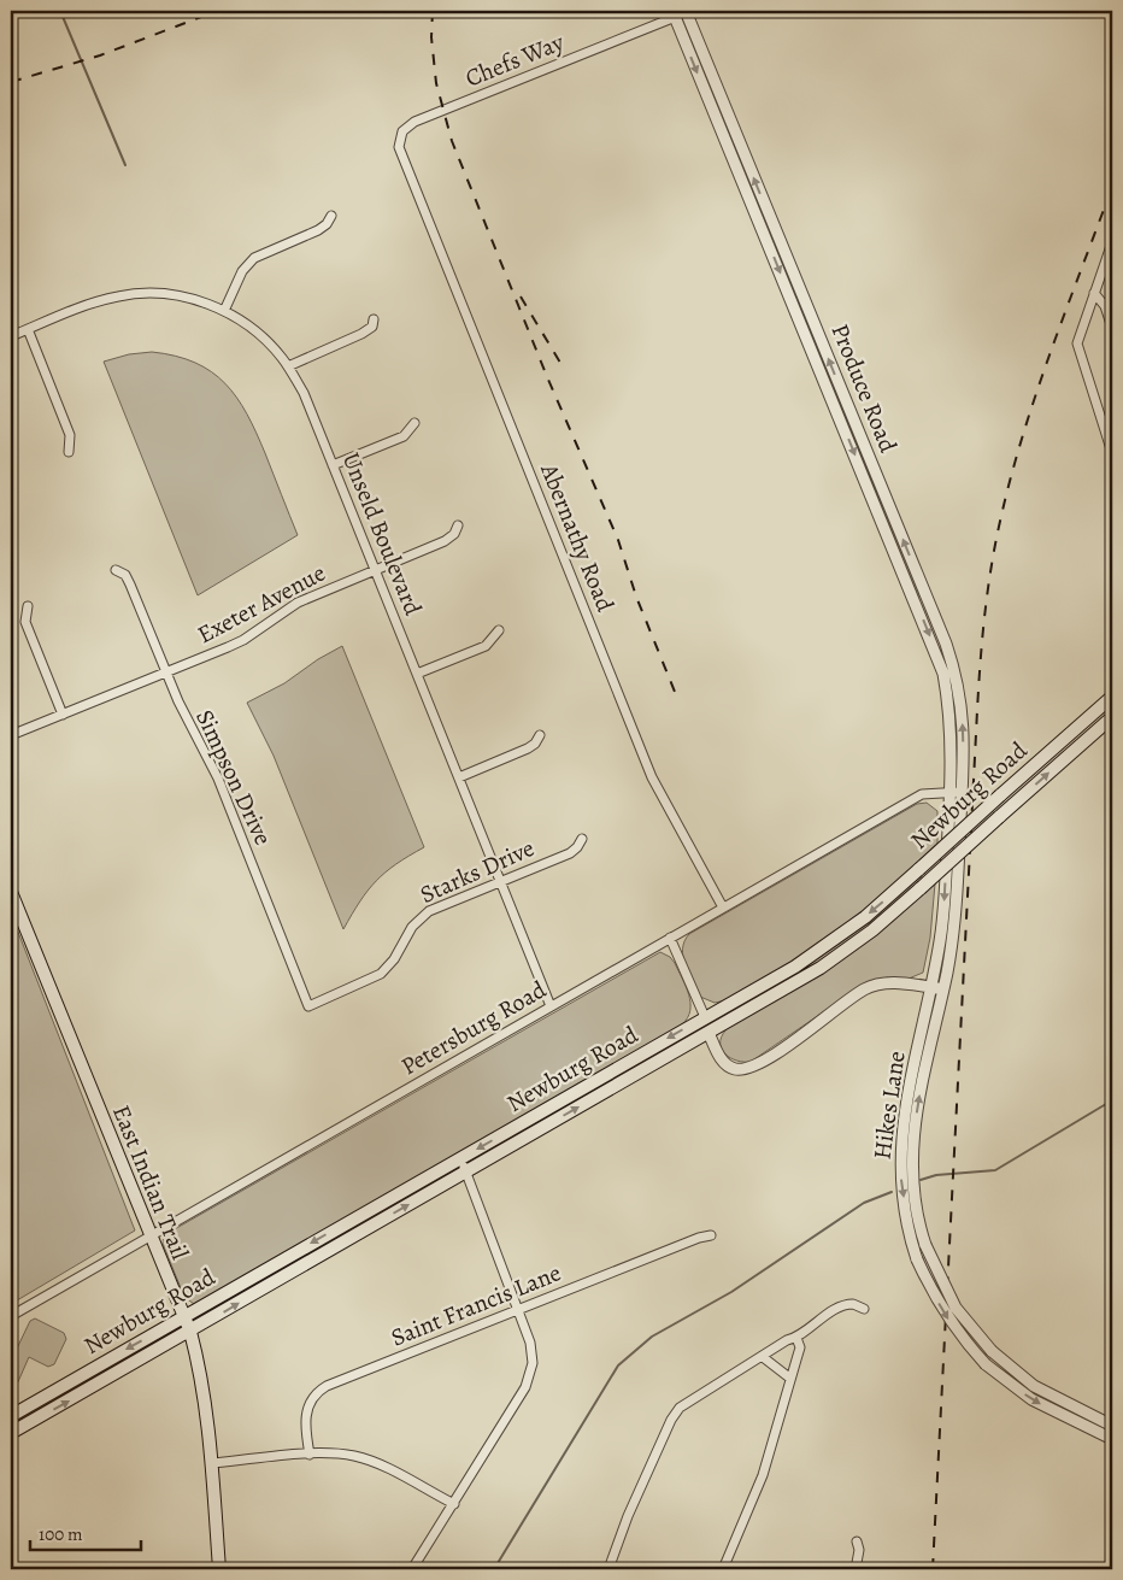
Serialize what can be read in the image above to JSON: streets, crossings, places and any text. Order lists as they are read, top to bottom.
{
  "streets": {
    "main road": ["Newburg Road", "East Indian Trail"],
    "street": [
      "Chefs Way",
      "Produce Road",
      "Unseld Boulevard",
      "Abernathy Road",
      "Exeter Avenue",
      "Simpson Drive",
      "Starks Drive",
      "Petersburg Road",
      "Hikes Lane",
      "Saint Francis Lane"
    ]
  },
  "crossings": [
    ["Chefs Way", "Produce Road"],
    ["Chefs Way", "Abernathy Road"],
    ["Produce Road", "Petersburg Road"],
    ["Produce Road", "Hikes Lane"],
    ["Unseld Boulevard", "Exeter Avenue"],
    ["Unseld Boulevard", "Starks Drive"],
    ["Unseld Boulevard", "Petersburg Road"],
    ["Abernathy Road", "Petersburg Road"],
    ["Exeter Avenue", "Simpson Drive"],
    ["Simpson Drive", "Starks Drive"],
    ["Newburg Road", "East Indian Trail"],
    ["Petersburg Road", "Hikes Lane"],
    ["Petersburg Road", "East Indian Trail"]
  ],
  "scale_bar": "100 m"
}
